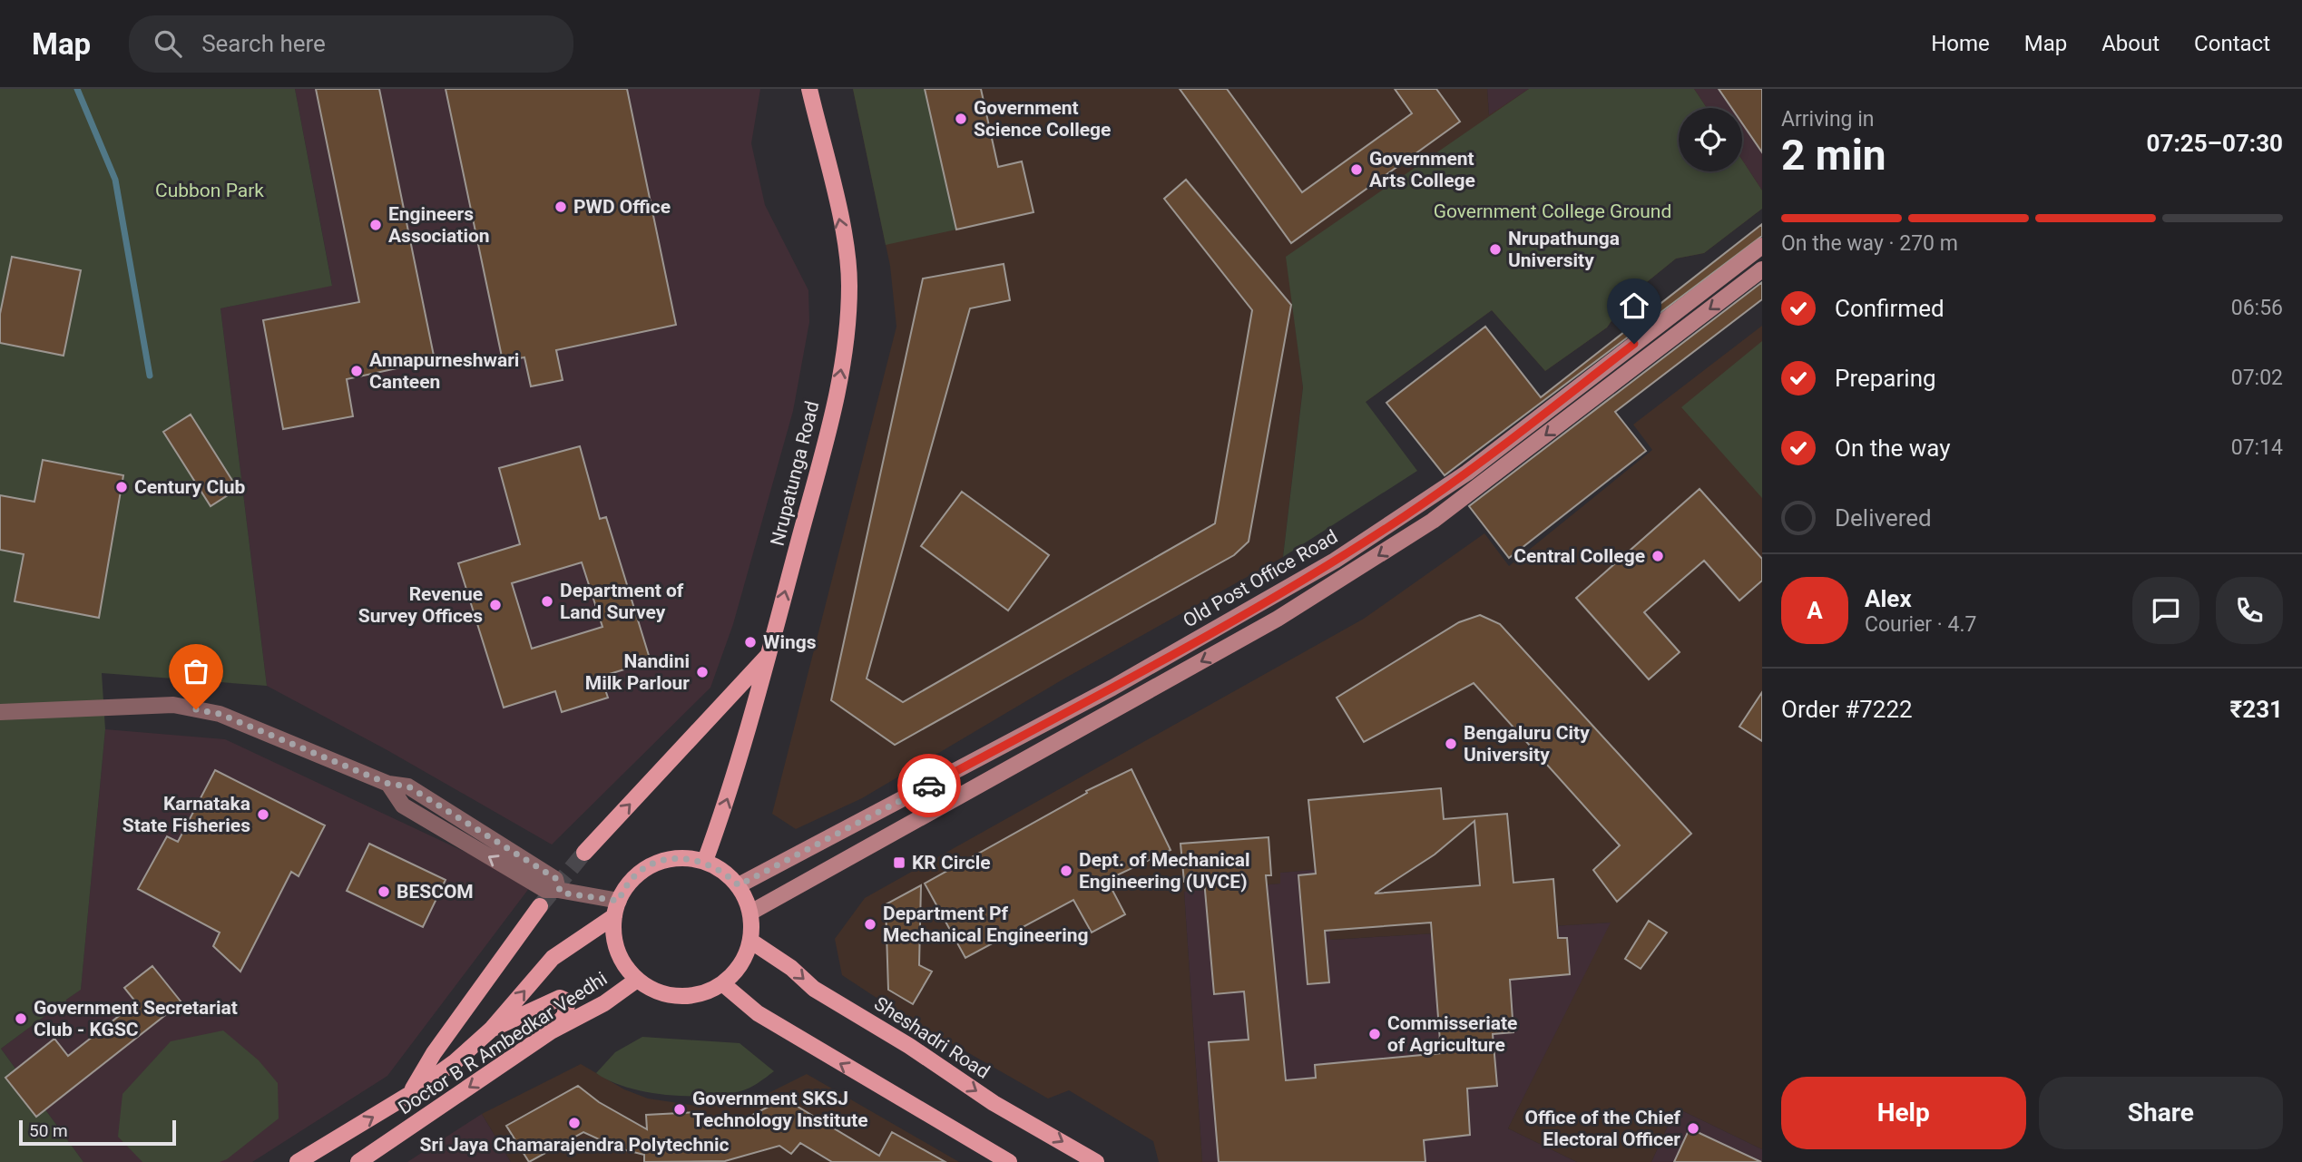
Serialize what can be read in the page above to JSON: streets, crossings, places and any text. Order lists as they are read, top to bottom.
{
  "streets": {
    "main road": ["Nrupatunga Road", "Sheshadri Road", "Doctor B R Ambedkar Veedhi"],
    "street": ["Old Post Office Road"]
  },
  "crossings": [
    ["Nrupatunga Road", "Old Post Office Road"],
    ["Nrupatunga Road", "Sheshadri Road"],
    ["Nrupatunga Road", "Doctor B R Ambedkar Veedhi"],
    ["Old Post Office Road", "Sheshadri Road"],
    ["Old Post Office Road", "Doctor B R Ambedkar Veedhi"],
    ["Sheshadri Road", "Doctor B R Ambedkar Veedhi"]
  ],
  "one_way": ["Nrupatunga Road"],
  "parks": ["Cubbon Park", "Government College Ground"],
  "places": {
    "other": [
      "Government Science College",
      "Government Arts College",
      "PWD Office",
      "Engineers Association",
      "Nrupathunga University",
      "Annapurneshwari Canteen",
      "Century Club",
      "Central College",
      "Department of Land Survey",
      "Revenue Survey Offices",
      "Wings",
      "Nandini Milk Parlour",
      "Bengaluru City University",
      "Karnataka State Fisheries",
      "Dept. of Mechanical Engineering (UVCE)",
      "BESCOM",
      "Department Pf Mechanical Engineering",
      "Government Secretariat Club - KGSC",
      "Commisseriate of Agriculture",
      "Government SKSJ Technology Institute",
      "Sri Jaya Chamarajendra Polytechnic",
      "Office of the Chief Electoral Officer"
    ],
    "transit": ["KR Circle"]
  },
  "scale_bar": "50 m",
  "page": {
    "header": "Map",
    "search": "Search here",
    "nav": [
      "Home",
      "Map",
      "About",
      "Contact"
    ],
    "heading": ["2 min", "Arriving in", "07:25–07:30"],
    "panel": [
      "Alex",
      "Courier · 4.7",
      "Order #7222",
      "₹231"
    ],
    "bar": "On the way · 270 m",
    "list": [
      ["Confirmed", "06:56"],
      ["Preparing", "07:02"],
      ["On the way", "07:14"],
      "Delivered"
    ],
    "round": "A",
    "buttons": ["Help", "Share"],
    "scale": "50 m"
  }
}
